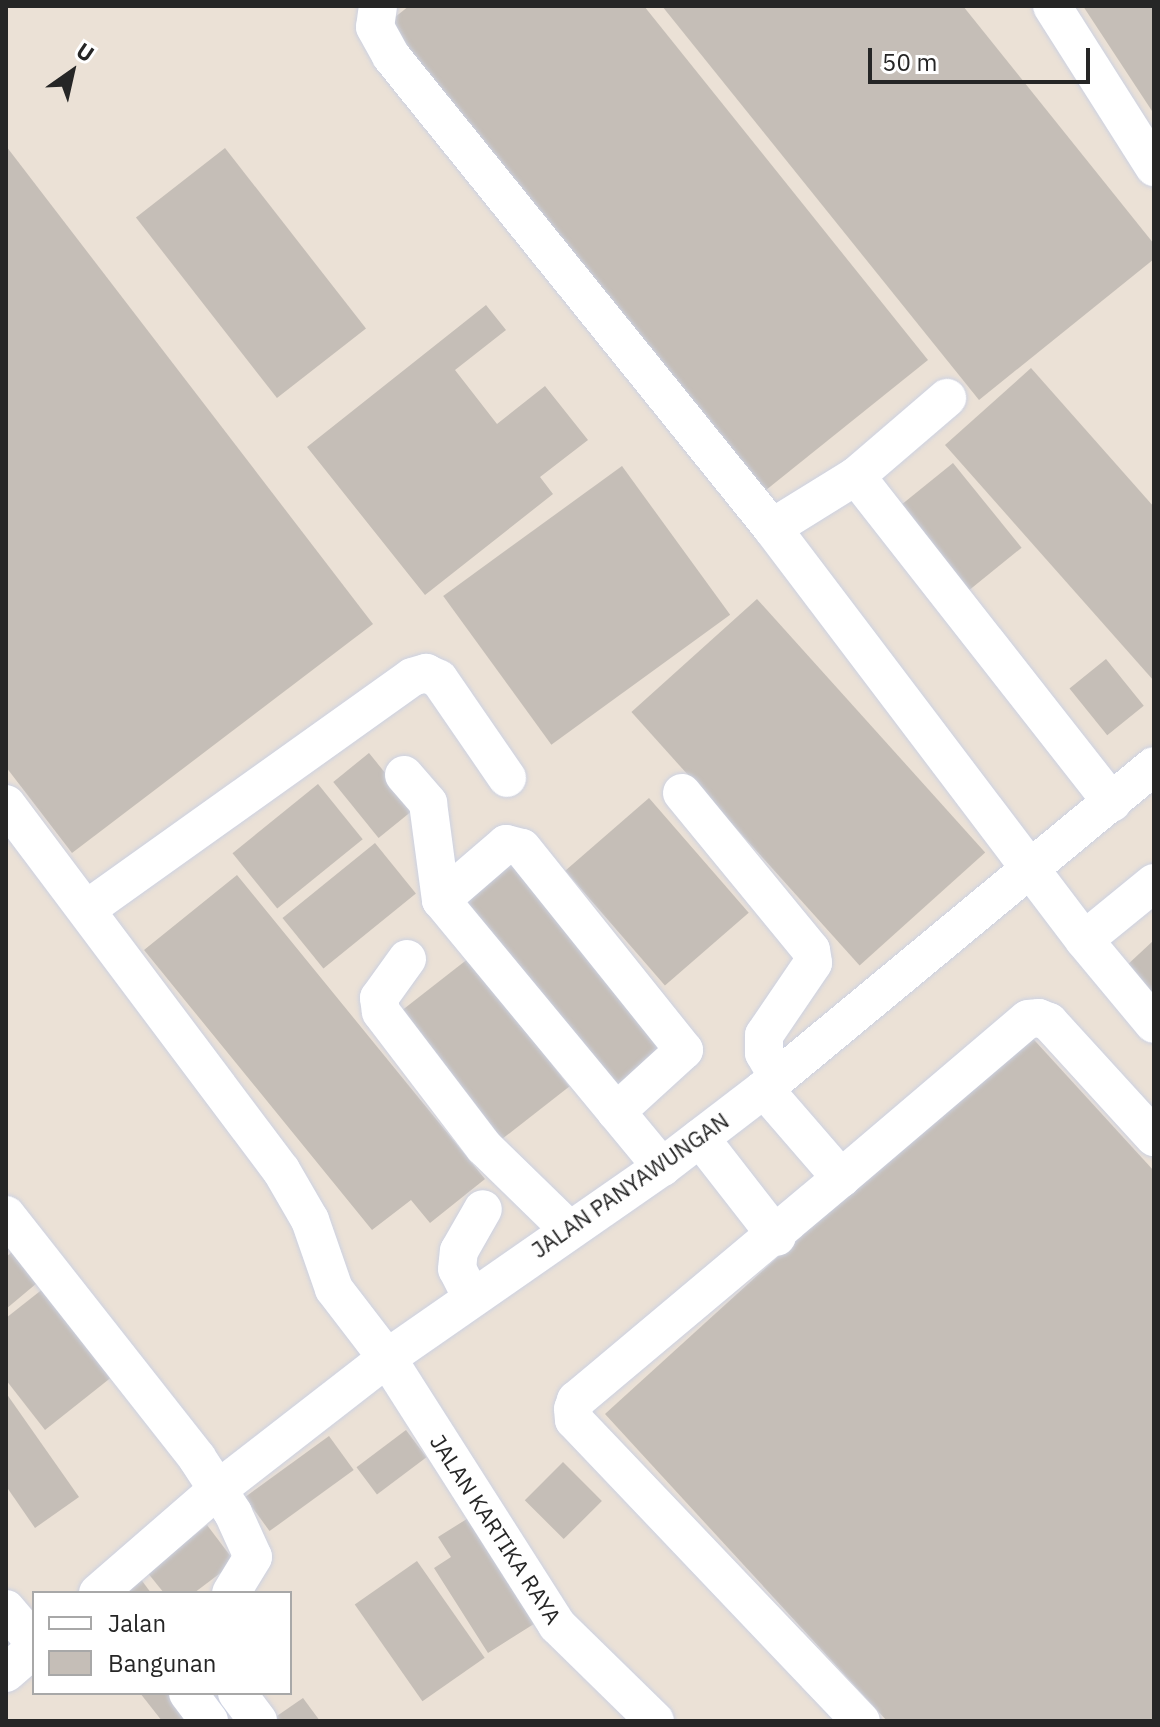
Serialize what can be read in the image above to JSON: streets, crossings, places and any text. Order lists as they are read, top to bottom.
{
  "streets": {
    "street": ["JALAN PANYAWUNGAN", "JALAN KARTIKA RAYA"]
  },
  "crossings": [
    ["JALAN PANYAWUNGAN", "JALAN KARTIKA RAYA"]
  ],
  "legend": ["Jalan", "Bangunan"],
  "scale_bar": "50 m",
  "north": "top right"
}
